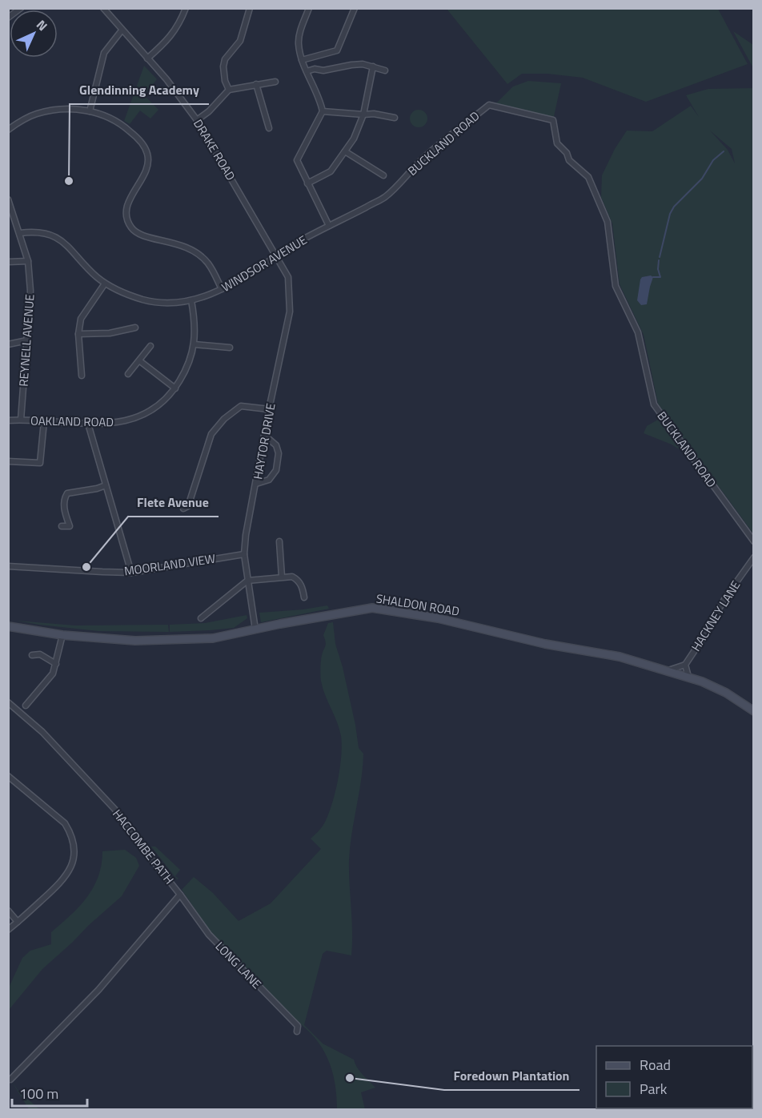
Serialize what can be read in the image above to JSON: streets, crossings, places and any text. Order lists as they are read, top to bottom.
{
  "streets": {
    "street": [
      "BUCKLAND ROAD",
      "DRAKE ROAD",
      "WINDSOR AVENUE",
      "REYNELL AVENUE",
      "OAKLAND ROAD",
      "HAYTOR DRIVE",
      "MOORLAND VIEW",
      "SHALDON ROAD",
      "HACKNEY LANE",
      "HACCOMBE PATH",
      "LONG LANE"
    ]
  },
  "crossings": [
    ["BUCKLAND ROAD", "WINDSOR AVENUE"],
    ["DRAKE ROAD", "WINDSOR AVENUE"],
    ["DRAKE ROAD", "HAYTOR DRIVE"],
    ["WINDSOR AVENUE", "REYNELL AVENUE"],
    ["WINDSOR AVENUE", "OAKLAND ROAD"],
    ["WINDSOR AVENUE", "HAYTOR DRIVE"],
    ["REYNELL AVENUE", "OAKLAND ROAD"],
    ["HAYTOR DRIVE", "MOORLAND VIEW"],
    ["HAYTOR DRIVE", "SHALDON ROAD"],
    ["SHALDON ROAD", "HACKNEY LANE"],
    ["HACCOMBE PATH", "LONG LANE"]
  ],
  "places": ["Glendinning Academy", "Flete Avenue", "Foredown Plantation"],
  "legend": ["Road", "Park"],
  "scale_bar": "100 m",
  "north": "top right"
}
